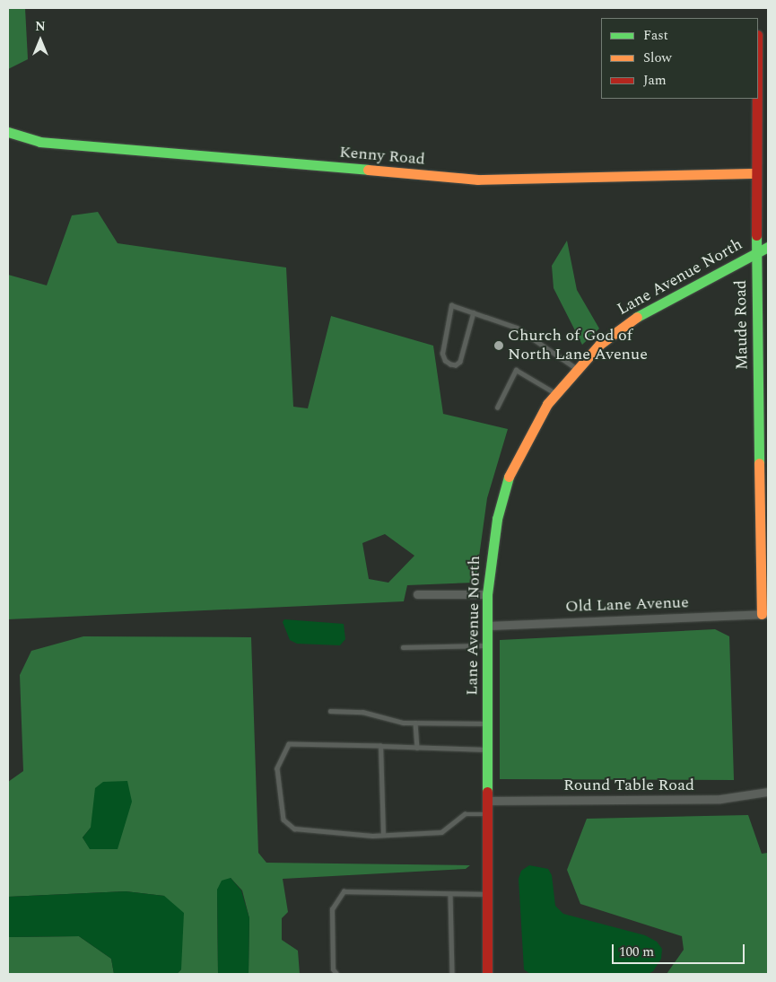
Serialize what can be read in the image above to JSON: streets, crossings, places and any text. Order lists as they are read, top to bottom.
{
  "streets": {
    "street": [
      "Kenny Road",
      "Lane Avenue North",
      "Maude Road",
      "Old Lane Avenue",
      "Round Table Road"
    ]
  },
  "crossings": [
    ["Kenny Road", "Maude Road"],
    ["Lane Avenue North", "Maude Road"],
    ["Lane Avenue North", "Old Lane Avenue"],
    ["Lane Avenue North", "Round Table Road"],
    ["Maude Road", "Old Lane Avenue"]
  ],
  "places": ["Church of God of North Lane Avenue"],
  "legend": ["Fast", "Slow", "Jam"],
  "scale_bar": "100 m",
  "north": "top"
}
